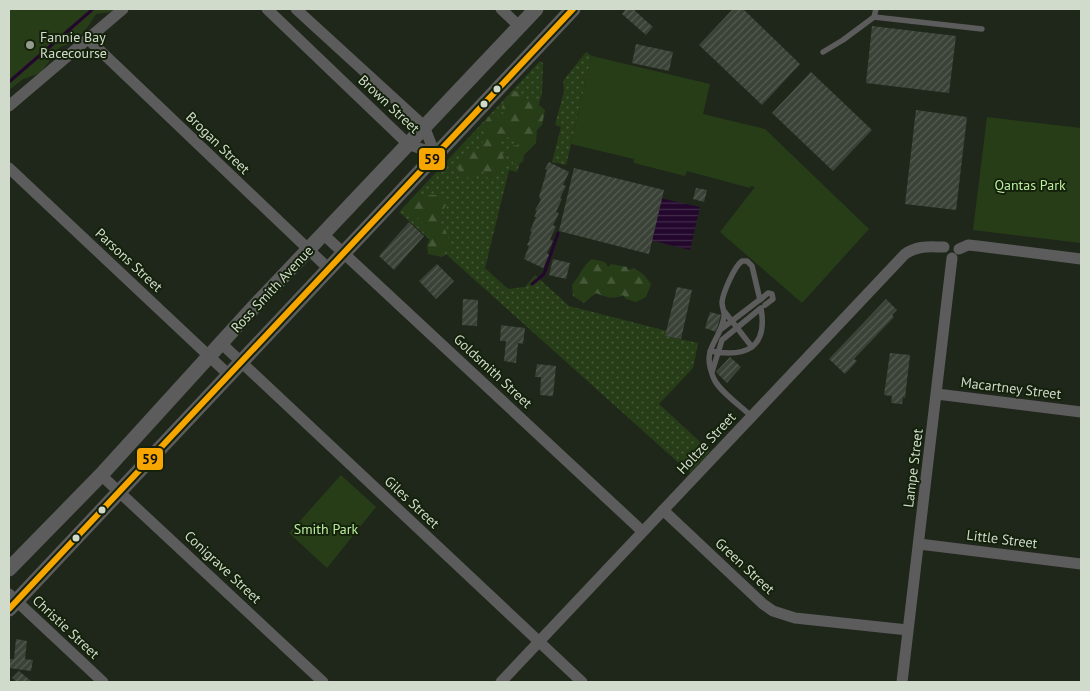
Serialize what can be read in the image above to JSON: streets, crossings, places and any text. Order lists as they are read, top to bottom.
{
  "streets": {
    "street": [
      "Brown Street",
      "Brogan Street",
      "Parsons Street",
      "Ross Smith Avenue",
      "Goldsmith Street",
      "Macartney Street",
      "Holtze Street",
      "Lampe Street",
      "Giles Street",
      "Little Street",
      "Green Street",
      "Conigrave Street",
      "Christie Street"
    ]
  },
  "crossings": [
    ["Brown Street", "Ross Smith Avenue"],
    ["Brogan Street", "Ross Smith Avenue"],
    ["Parsons Street", "Ross Smith Avenue"],
    ["Ross Smith Avenue", "Goldsmith Street"],
    ["Ross Smith Avenue", "Giles Street"],
    ["Ross Smith Avenue", "Conigrave Street"],
    ["Ross Smith Avenue", "Christie Street"],
    ["Goldsmith Street", "Holtze Street"],
    ["Macartney Street", "Lampe Street"],
    ["Holtze Street", "Lampe Street"],
    ["Holtze Street", "Giles Street"],
    ["Holtze Street", "Green Street"],
    ["Lampe Street", "Little Street"],
    ["Lampe Street", "Green Street"]
  ],
  "parks": ["Qantas Park", "Smith Park"],
  "places": ["Fannie Bay Racecourse"],
  "lines": ["transit line 59"]
}
